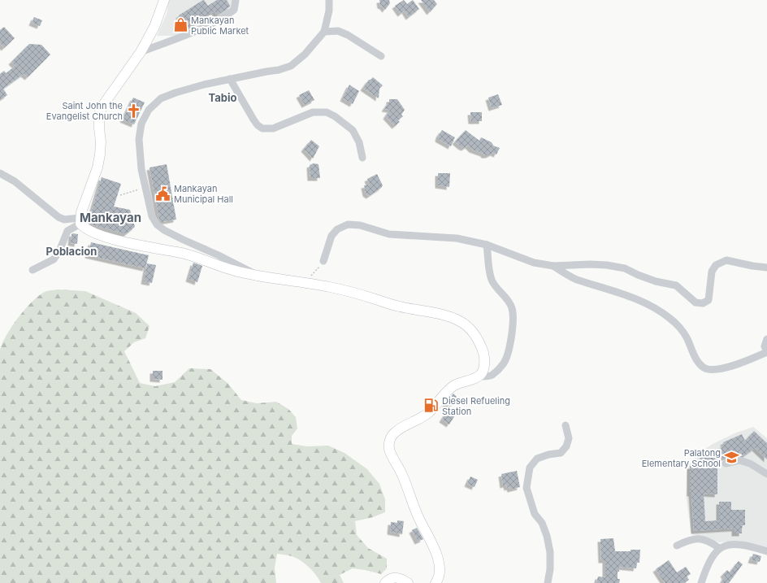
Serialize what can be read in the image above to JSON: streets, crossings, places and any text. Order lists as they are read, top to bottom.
{
  "districts": ["Tabio", "Mankayan", "Poblacion"],
  "places": {
    "shop": ["Mankayan Public Market"],
    "church": ["Saint John the Evangelist Church"],
    "public building": ["Mankayan Municipal Hall"],
    "fuel station": ["Diesel Refueling Station"],
    "school or university": ["Palatong Elementary School"]
  }
}
